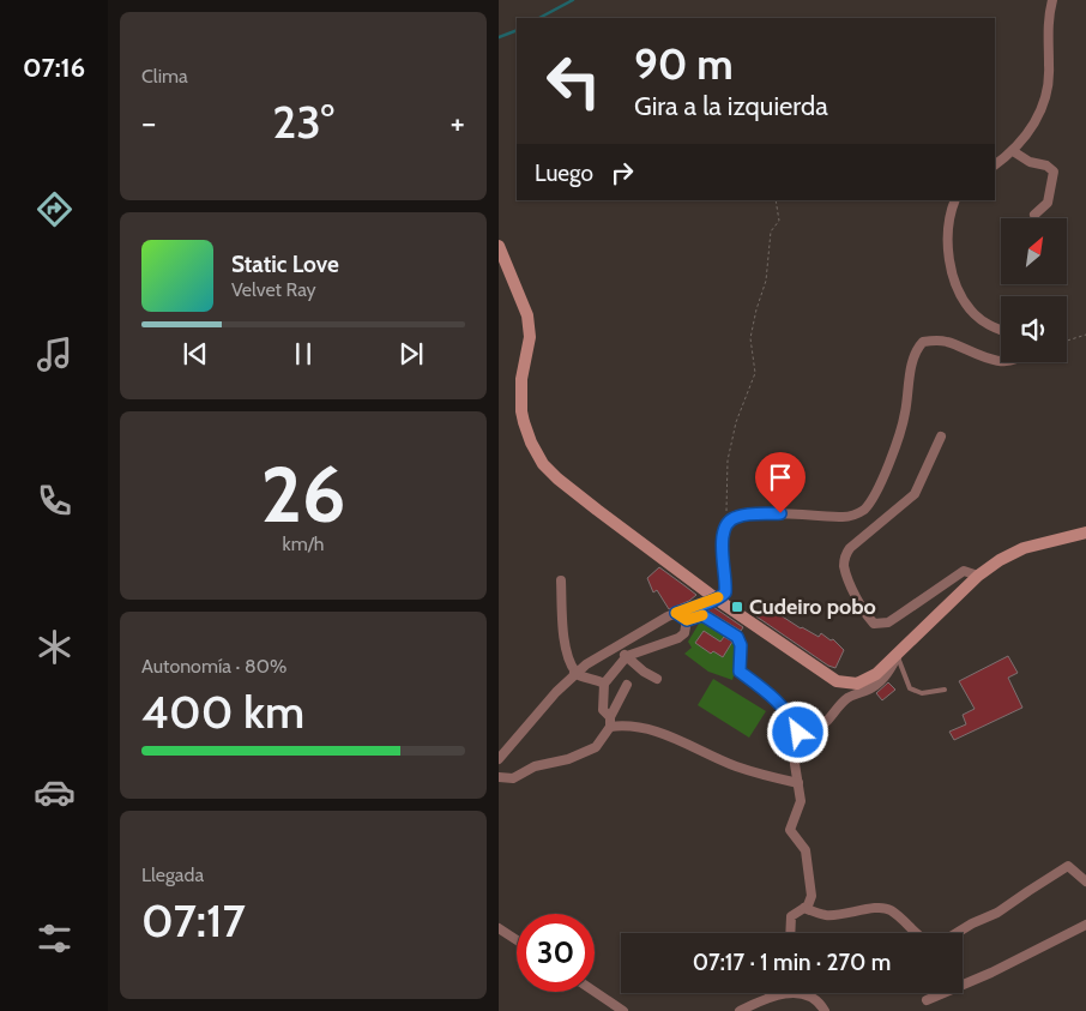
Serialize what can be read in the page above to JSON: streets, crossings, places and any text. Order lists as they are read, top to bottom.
{
  "places": {
    "transit": ["Cudeiro pobo"]
  },
  "north": "top right",
  "page": {
    "tabs": "07:16",
    "tile": [
      "Clima",
      ["26", "km/h"],
      ["Autonomía · 80%", "400 km"],
      ["Llegada", "07:17"]
    ],
    "turn": ["90 m", "Gira a la izquierda"],
    "heat": ["−", "23°", "+"],
    "then": "Luego",
    "song": ["Static Love", "Velvet Ray"],
    "limit": "30",
    "trip": "07:17 · 1 min · 270 m"
  }
}
